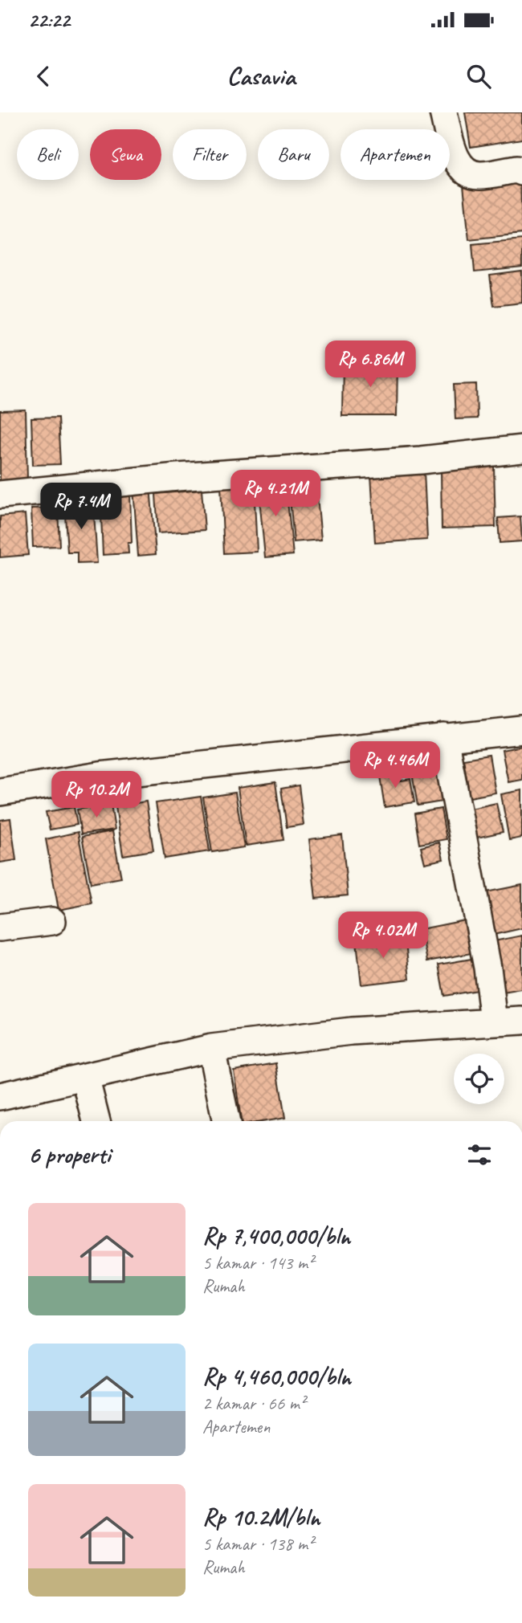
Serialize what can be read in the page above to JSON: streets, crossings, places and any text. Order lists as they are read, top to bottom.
{
  "page": {
    "status": "22:22",
    "header": "Casavia",
    "chip": [
      "Beli",
      "Sewa",
      "Filter",
      "Baru",
      "Apartemen"
    ],
    "price": [
      "Rp 6.86M",
      "Rp 4.21M",
      "Rp 7.4M",
      "Rp 4.46M",
      "Rp 10.2M",
      "Rp 4.02M"
    ],
    "heading": "6 properti",
    "list": [
      {
        "name": "Rp 7,400,000/bln",
        "note": "5 kamar · 143 m² · Rumah"
      },
      {
        "name": "Rp 4,460,000/bln",
        "note": "2 kamar · 66 m² · Apartemen"
      },
      {
        "name": "Rp 10.2M/bln",
        "note": "5 kamar · 138 m² · Rumah"
      }
    ]
  }
}
